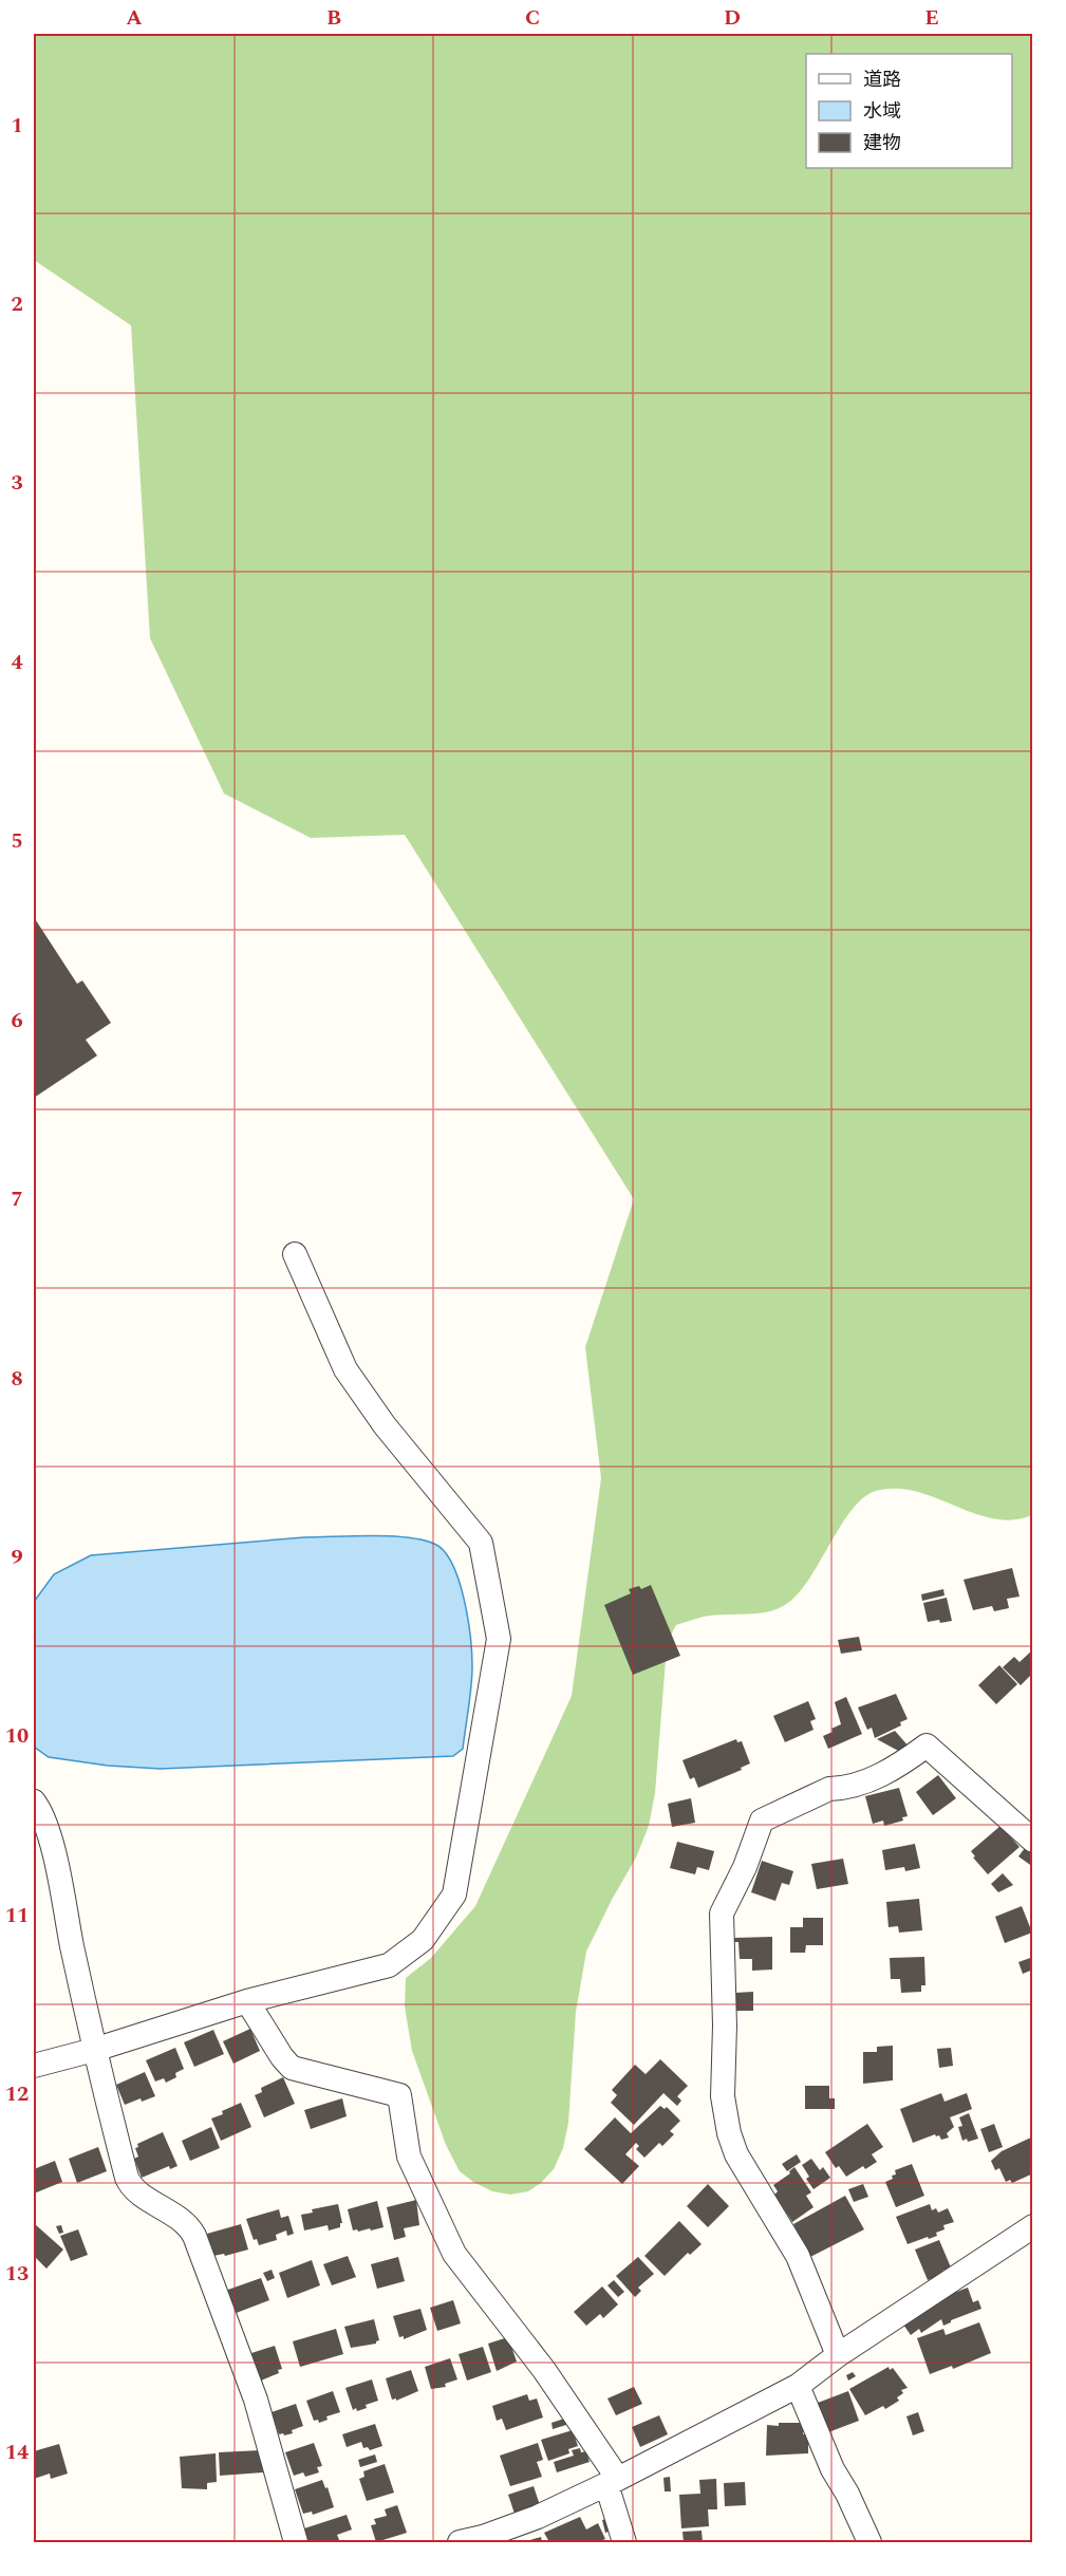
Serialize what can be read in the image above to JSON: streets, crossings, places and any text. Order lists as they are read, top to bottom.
{
  "legend": ["道路", "水域", "建物"],
  "grid": {
    "columns": [
      "A",
      "B",
      "C",
      "D",
      "E"
    ],
    "rows": [
      "1",
      "2",
      "3",
      "4",
      "5",
      "6",
      "7",
      "8",
      "9",
      "10",
      "11",
      "12",
      "13",
      "14"
    ]
  }
}
